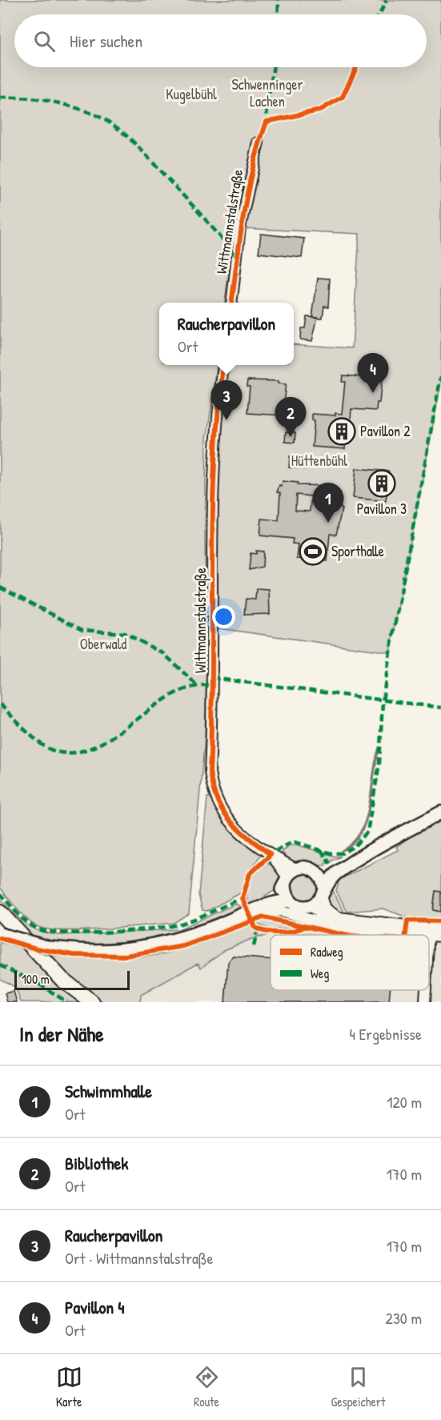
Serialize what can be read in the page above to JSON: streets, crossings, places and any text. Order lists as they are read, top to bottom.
{
  "streets": {
    "street": ["Wittmannstalstraße"]
  },
  "parks": [
    "Schwenninger Lachen",
    "Kugelbühl",
    "Hüttenbühl",
    "Oberwald"
  ],
  "places": {
    "building": ["Pavillon 2", "Pavillon 3"],
    "sports": ["Sporthalle"]
  },
  "legend": ["Radweg", "Weg"],
  "scale_bar": "100 m",
  "page": {
    "search": "Hier suchen",
    "popup": ["Raucherpavillon", "Ort"],
    "pins": [
      "4",
      "3",
      "2",
      "1"
    ],
    "scale": "100 m",
    "heading": ["In der Nähe", "4 Ergebnisse"],
    "list": [
      {
        "mark": "1",
        "name": "Schwimmhalle",
        "note": "Ort",
        "value": "120 m"
      },
      {
        "mark": "2",
        "name": "Bibliothek",
        "note": "Ort",
        "value": "170 m"
      },
      {
        "mark": "3",
        "name": "Raucherpavillon",
        "note": "Ort · Wittmannstalstraße",
        "value": "170 m"
      },
      {
        "mark": "4",
        "name": "Pavillon 4",
        "note": "Ort",
        "value": "230 m"
      }
    ],
    "nav": ["Karte", "Route", "Gespeichert"]
  }
}
